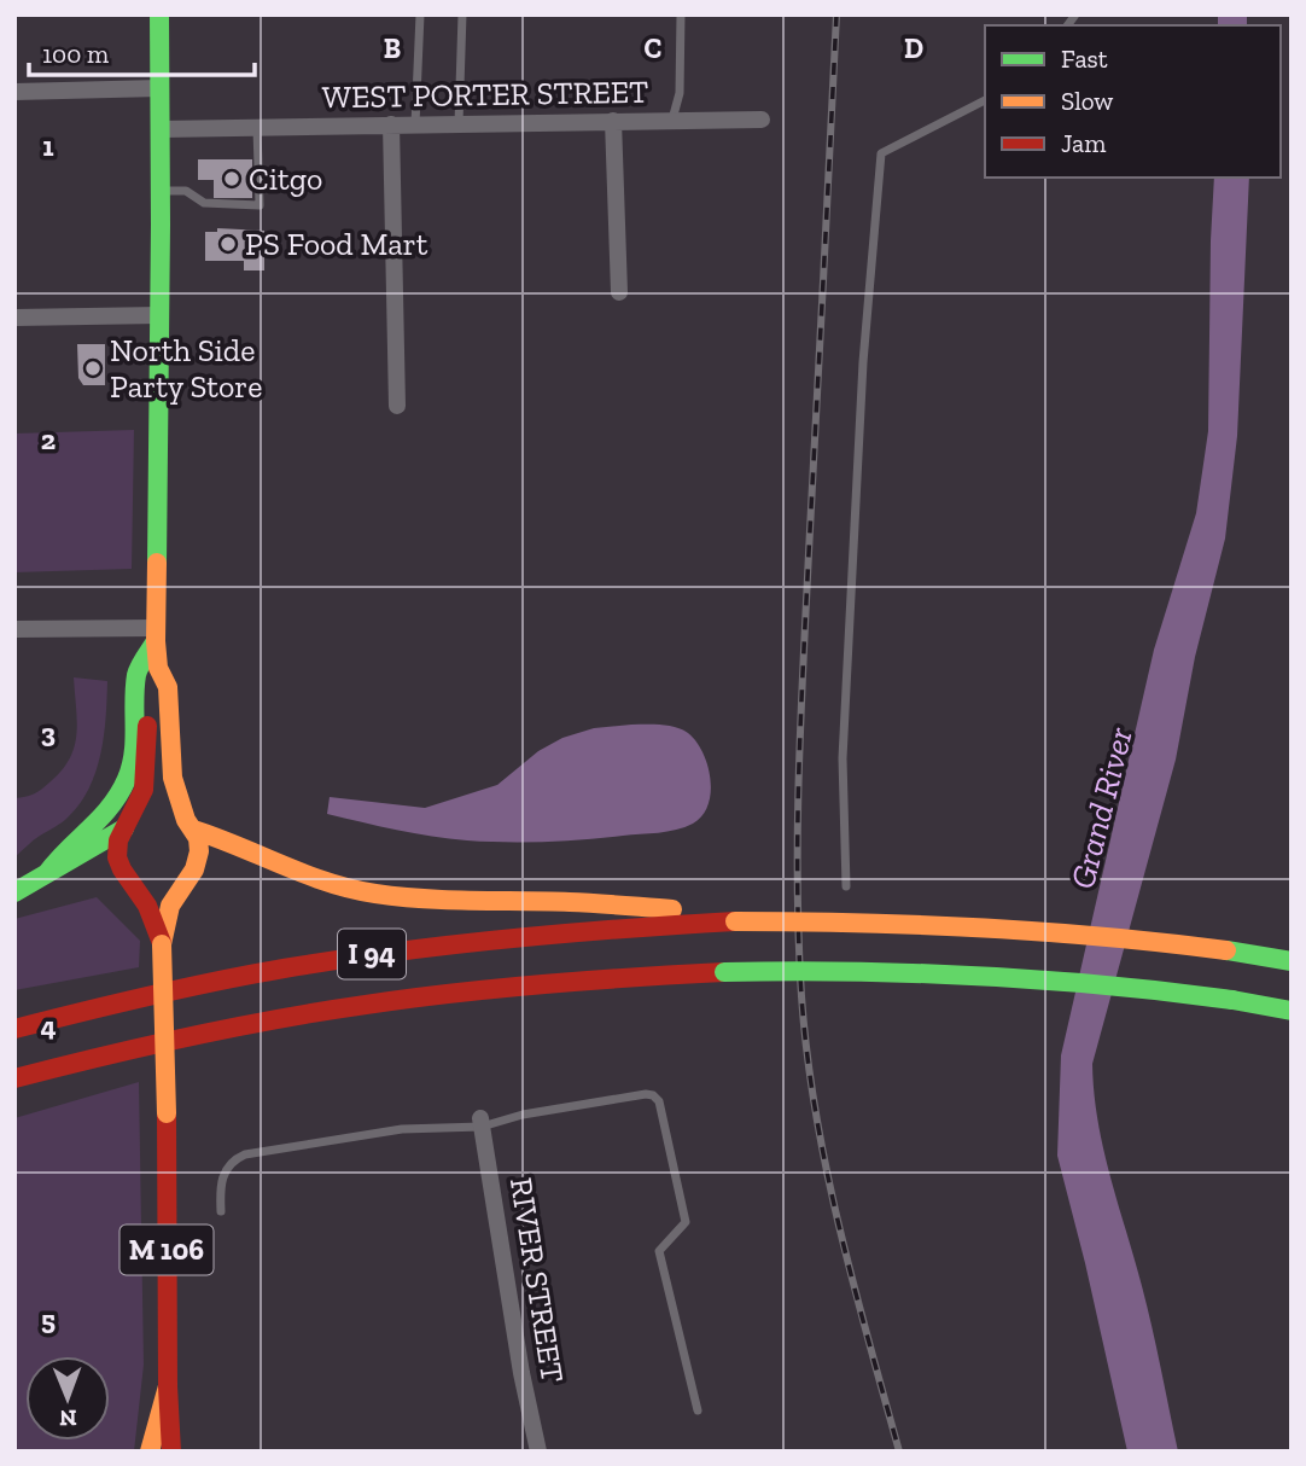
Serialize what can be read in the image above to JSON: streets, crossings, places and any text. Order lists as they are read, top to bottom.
{
  "streets": {
    "main road": ["I 94", "M 106"],
    "street": ["WEST PORTER STREET", "RIVER STREET"]
  },
  "crossings": [
    ["WEST PORTER STREET", "M 106"]
  ],
  "water": ["Grand River"],
  "places": ["Citgo", "PS Food Mart", "North Side Party Store"],
  "legend": ["Fast", "Slow", "Jam"],
  "scale_bar": "100 m",
  "north": "bottom",
  "grid": {
    "columns": ["B", "C", "D"],
    "rows": [
      "1",
      "2",
      "3",
      "4",
      "5"
    ]
  }
}
